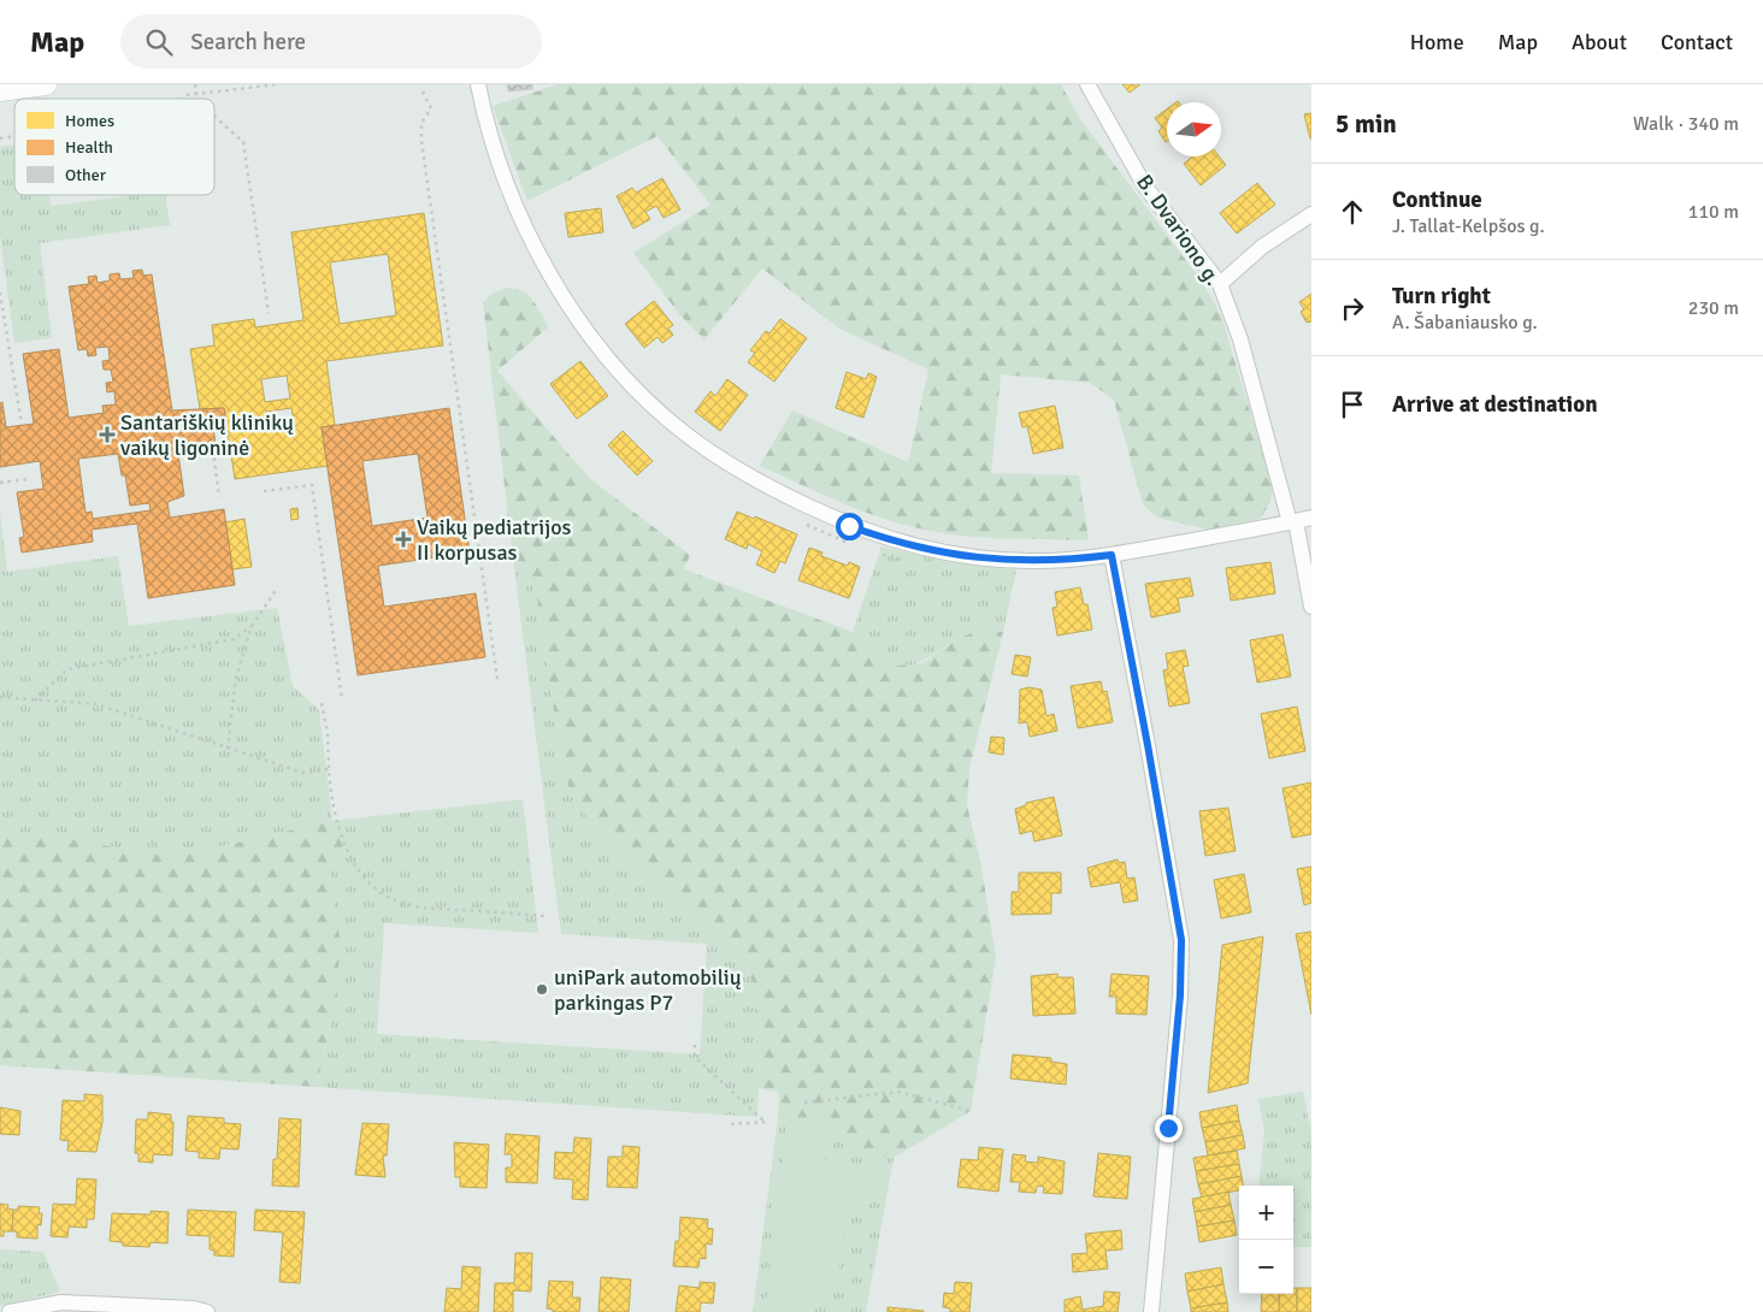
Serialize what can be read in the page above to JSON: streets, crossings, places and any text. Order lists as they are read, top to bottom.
{
  "streets": {
    "street": ["B. Dvariono g."]
  },
  "places": {
    "health": ["Santariškių klinikų vaikų ligoninė", "Vaikų pediatrijos II korpusas"],
    "other": ["uniPark automobilių parkingas P7"]
  },
  "legend": ["Homes", "Health", "Other"],
  "north": "right",
  "page": {
    "header": "Map",
    "search": "Search here",
    "nav": [
      "Home",
      "Map",
      "About",
      "Contact"
    ],
    "heading": ["5 min", "Walk · 340 m"],
    "list": [
      ["Continue", "J. Tallat-Kelpšos g.", "110 m"],
      ["Turn right", "A. Šabaniausko g.", "230 m"],
      "Arrive at destination"
    ],
    "map_buttons": ["+", "−"]
  }
}
